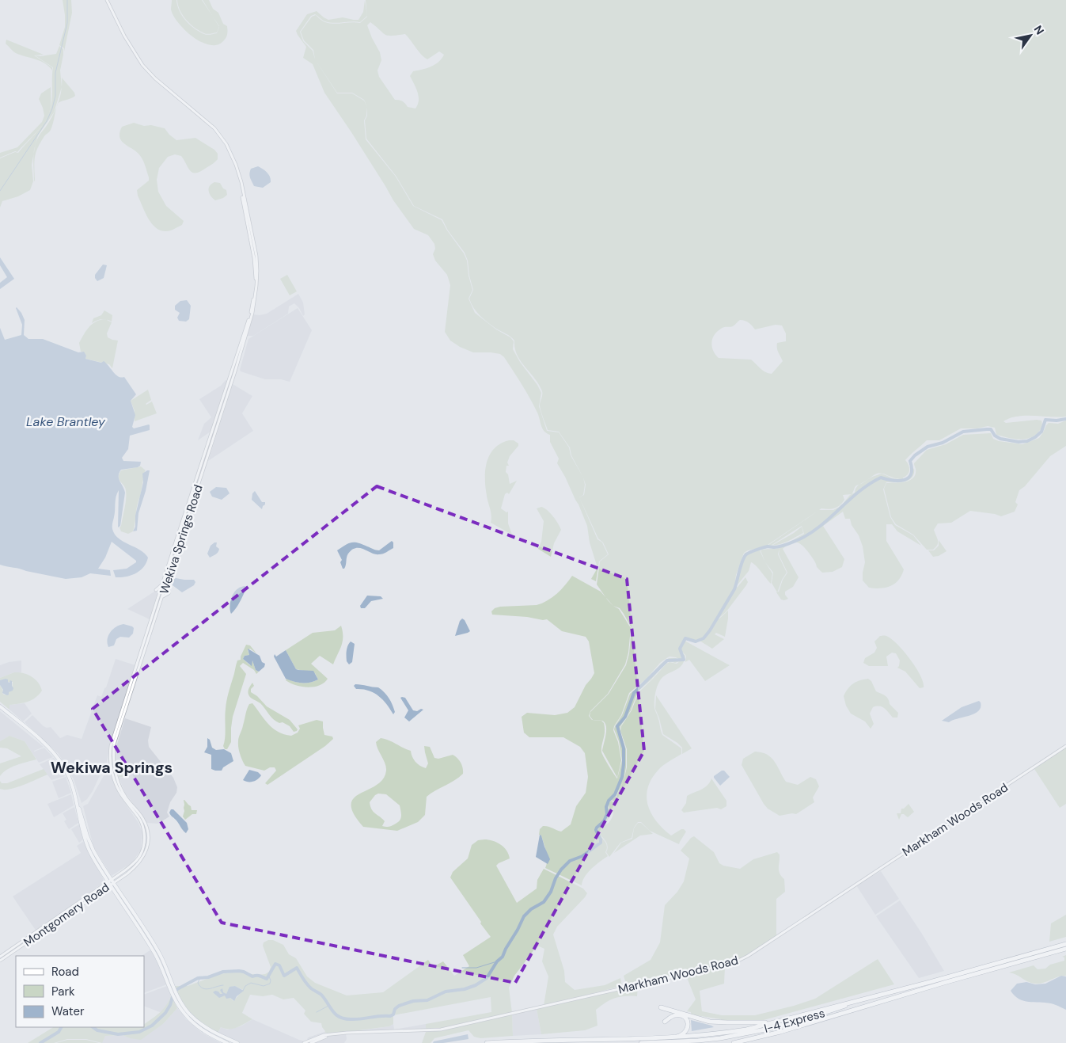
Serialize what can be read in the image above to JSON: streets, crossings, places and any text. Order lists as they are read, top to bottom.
{
  "streets": {
    "highway": ["I-4 Express"],
    "main road": ["Wekiva Springs Road", "Markham Woods Road", "Montgomery Road"]
  },
  "crossings": [
    ["Wekiva Springs Road", "Montgomery Road"]
  ],
  "districts": ["Wekiwa Springs"],
  "water": ["Lake Brantley"],
  "legend": ["Road", "Park", "Water"],
  "north": "top right"
}
